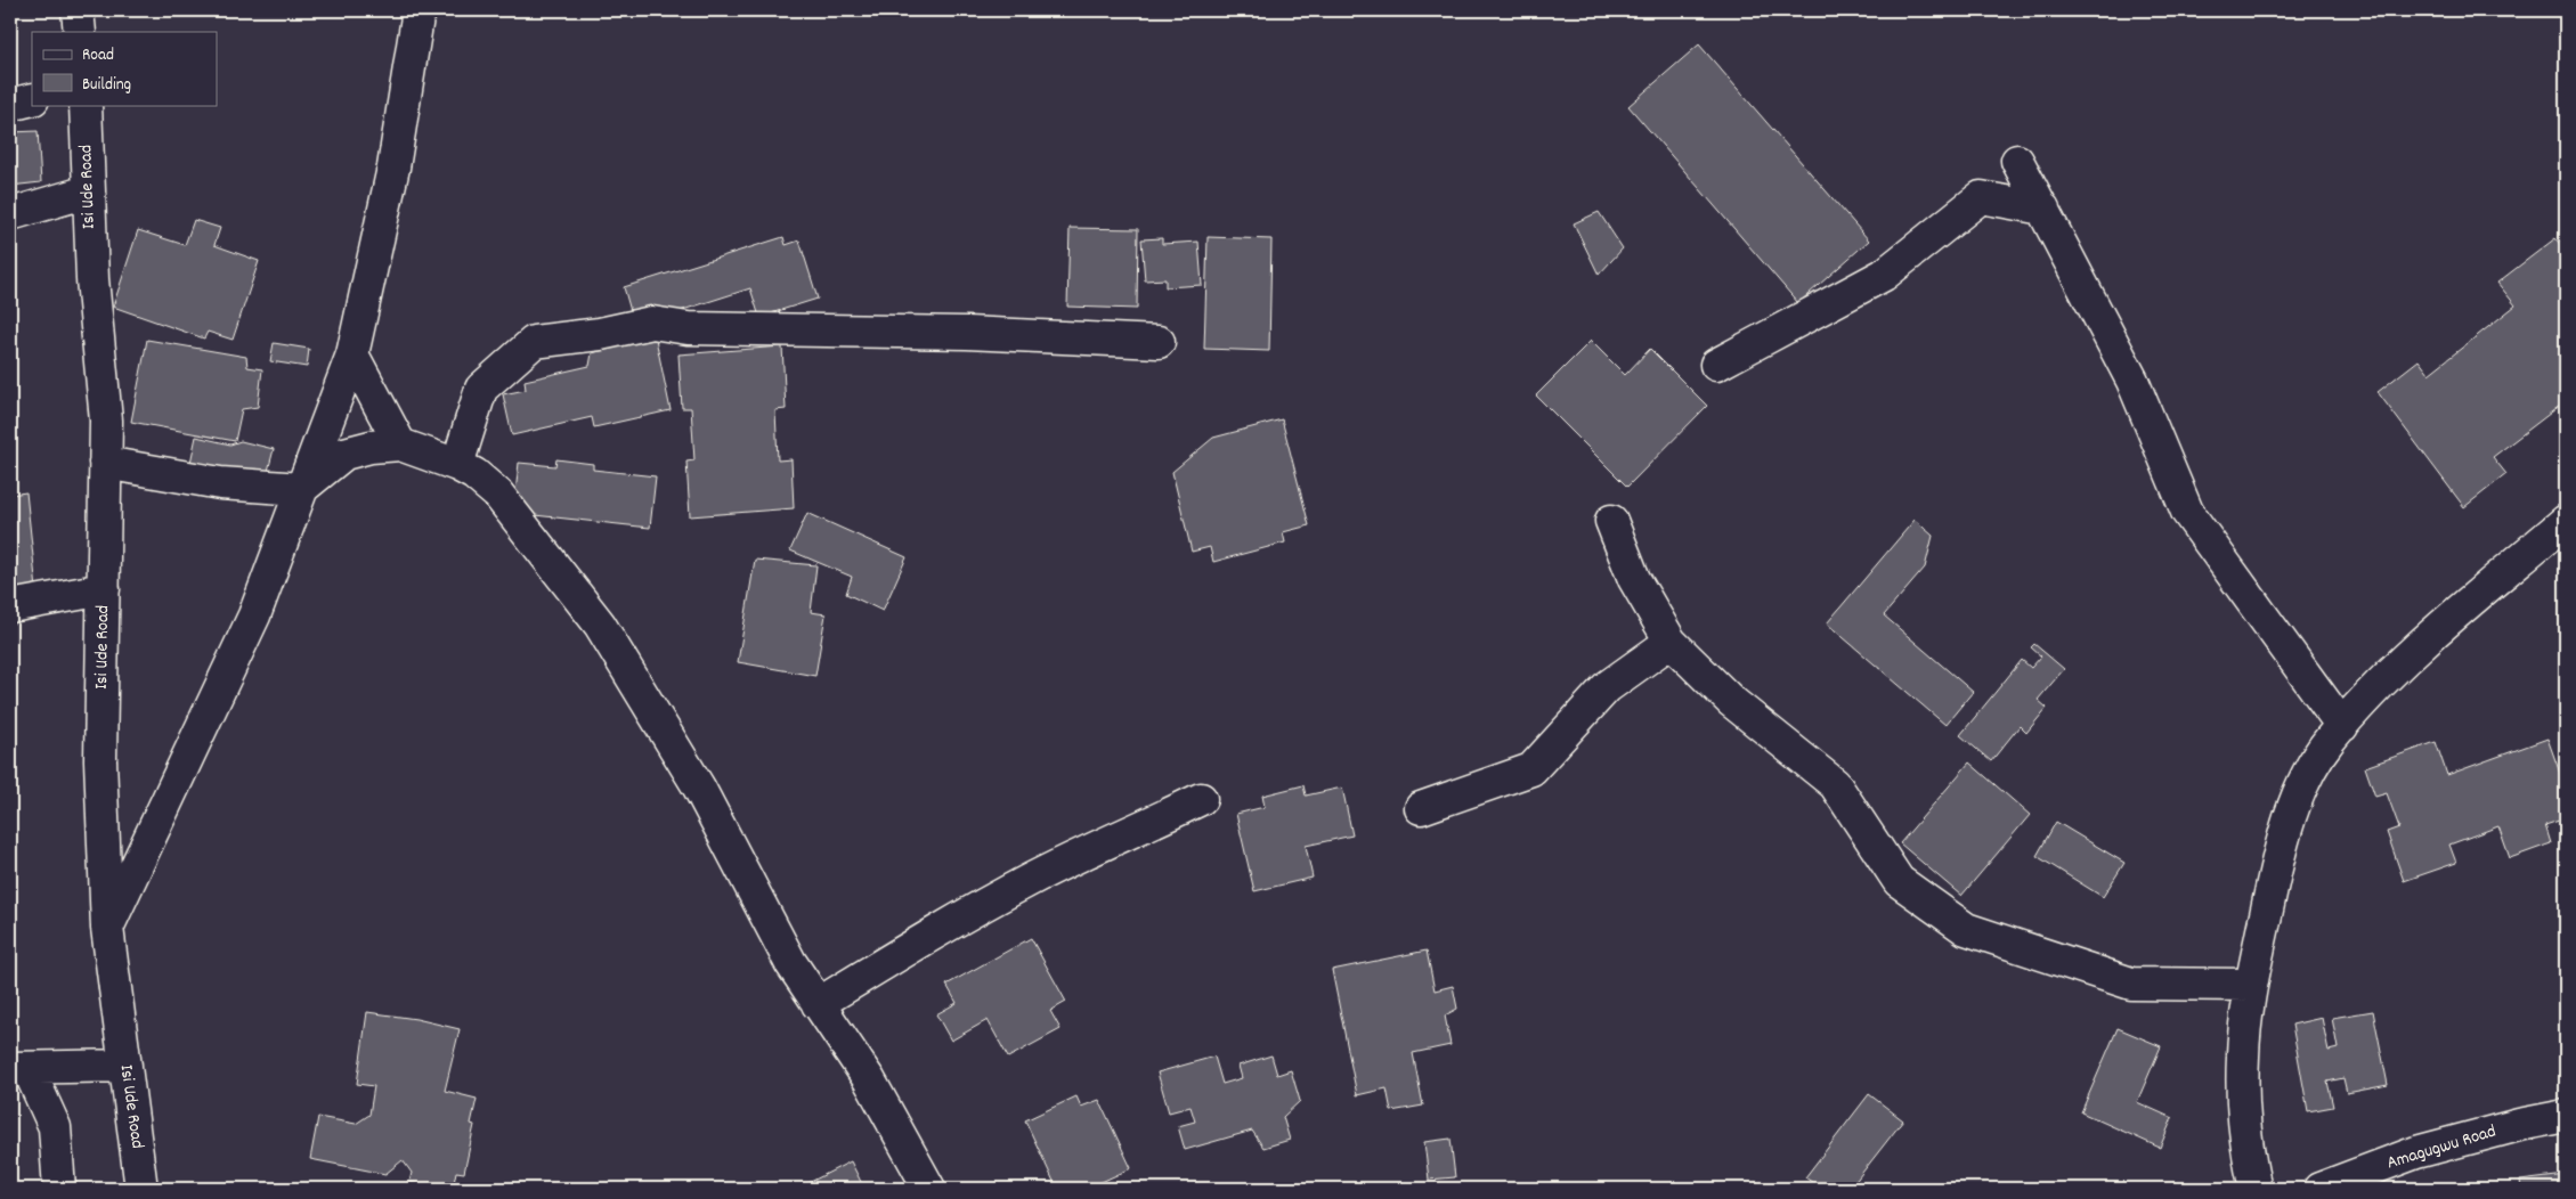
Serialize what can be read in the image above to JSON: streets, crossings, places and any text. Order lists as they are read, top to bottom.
{
  "streets": {
    "street": ["Isi Ude Road", "Amagugwu Road"]
  },
  "legend": ["Road", "Building"]
}
